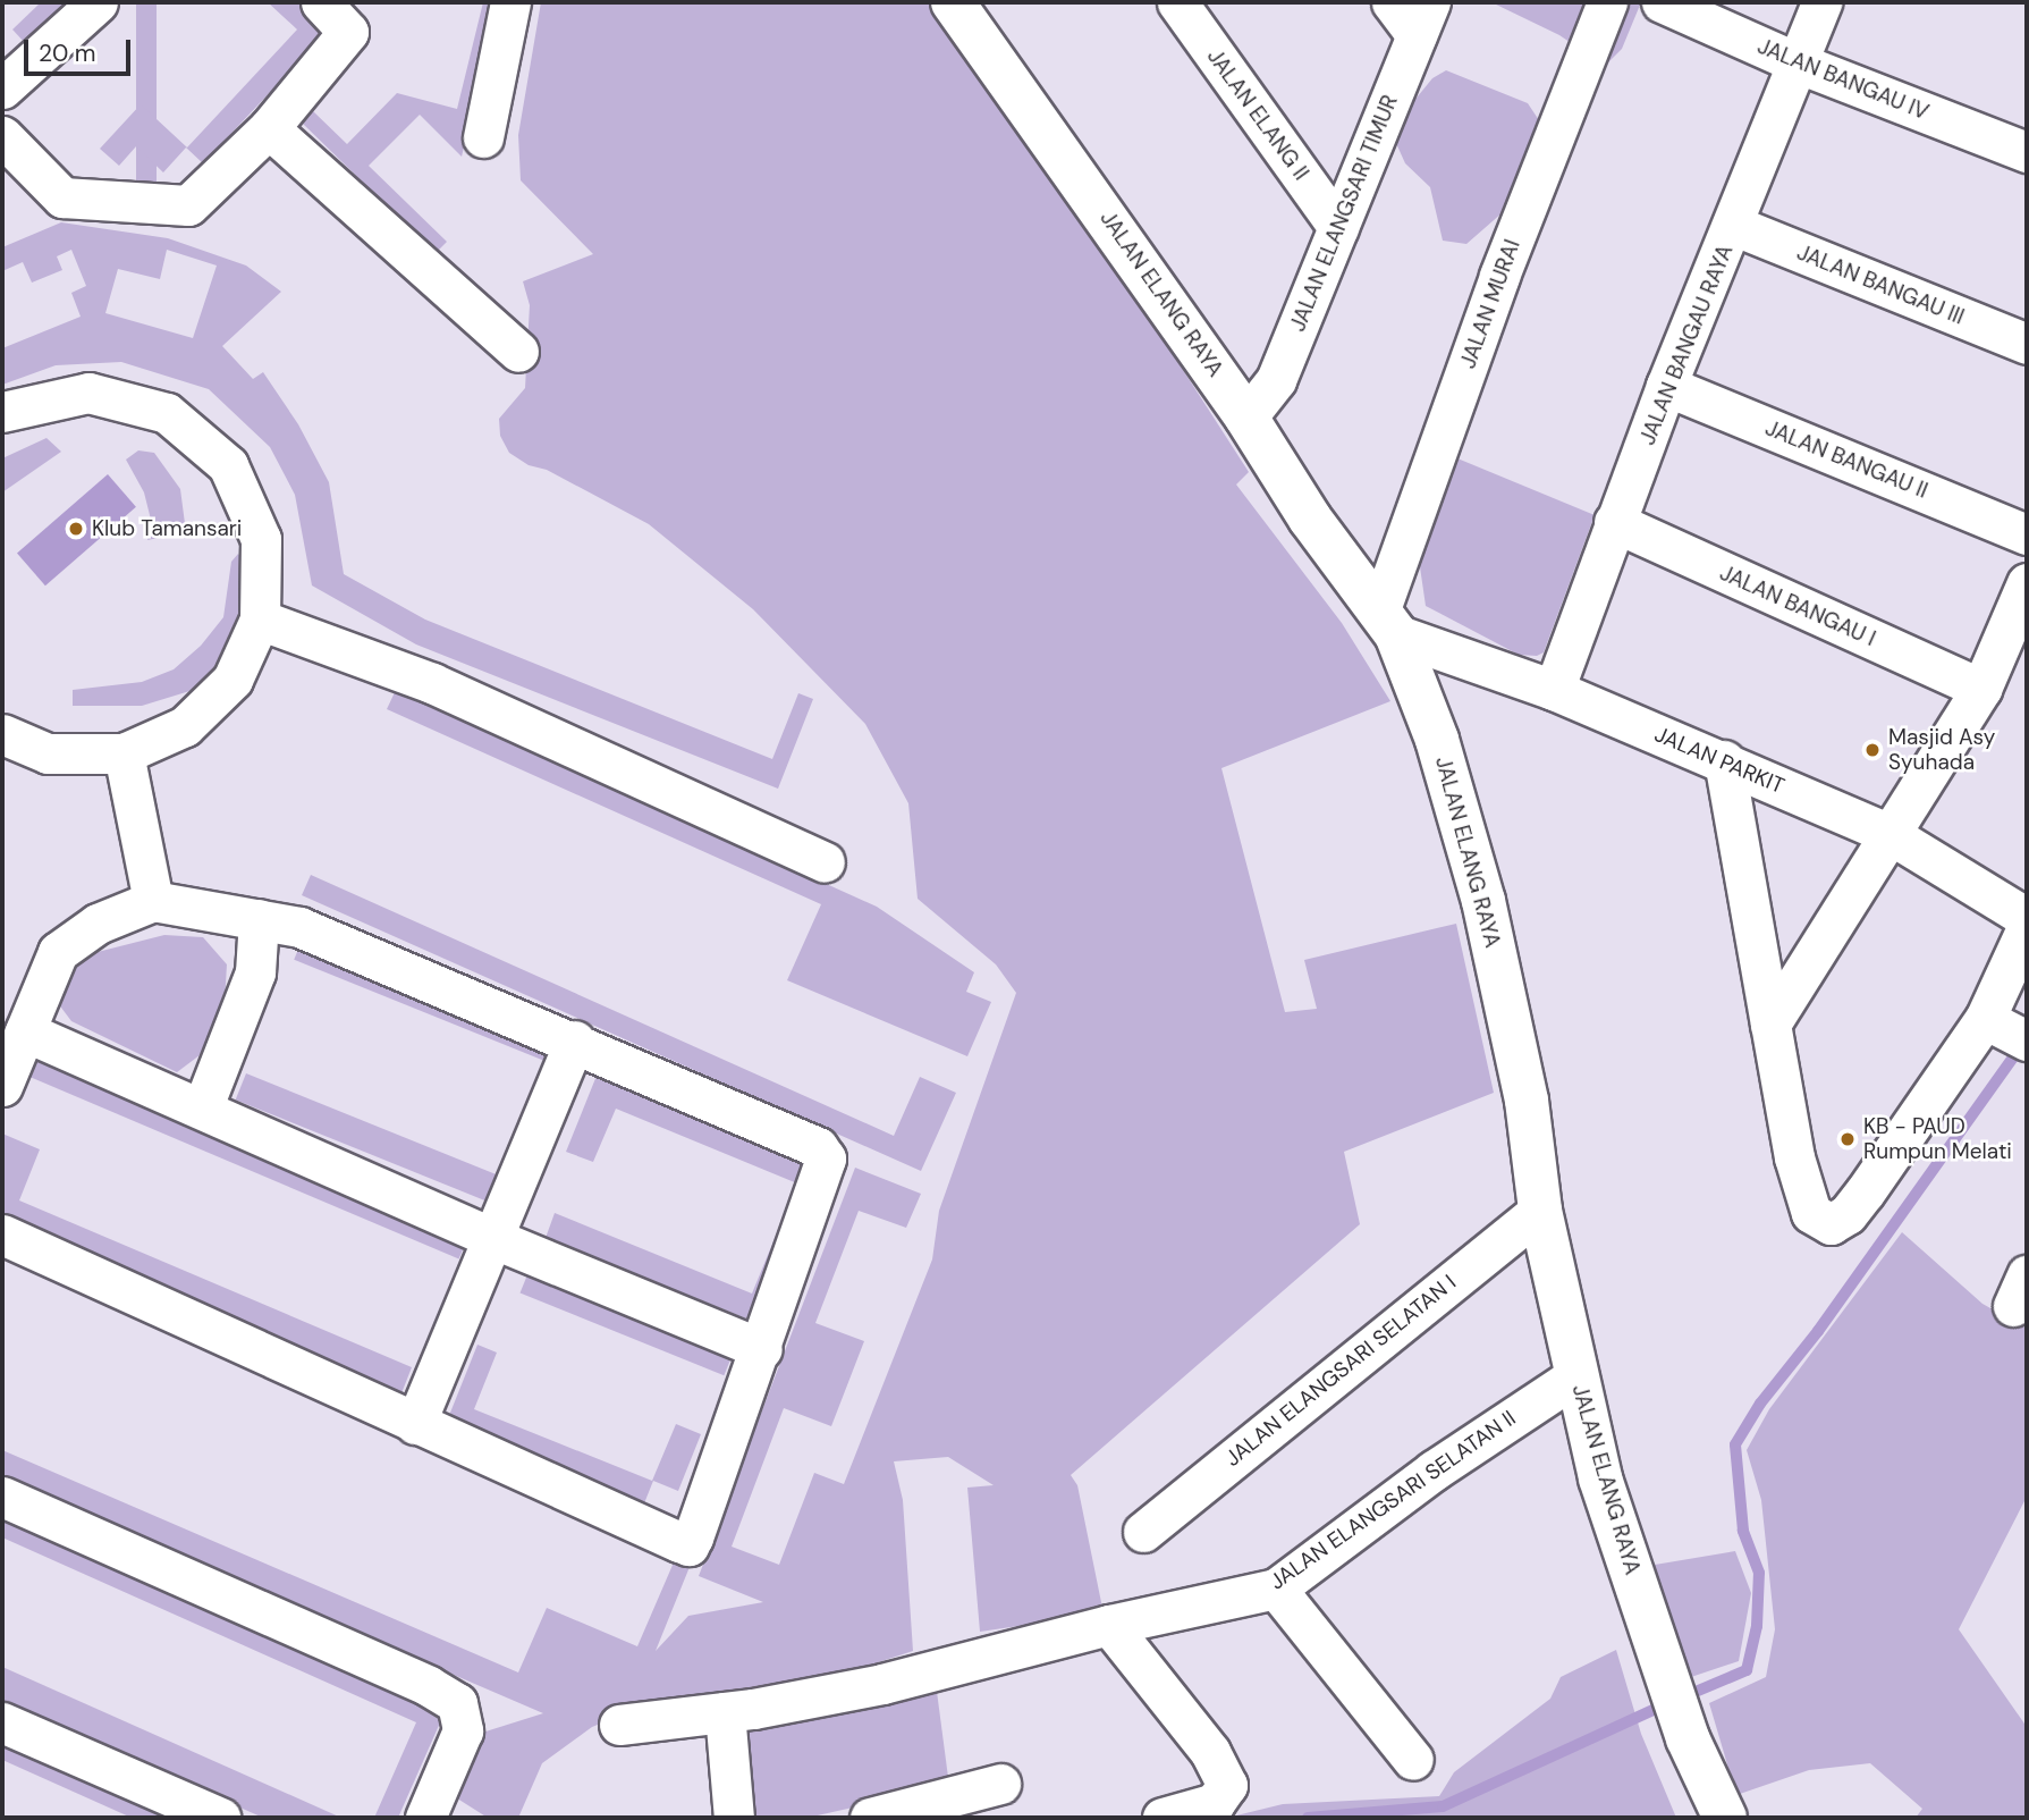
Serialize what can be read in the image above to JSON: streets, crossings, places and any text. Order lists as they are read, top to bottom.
{
  "streets": {
    "main road": ["JALAN ELANG RAYA"],
    "street": [
      "JALAN BANGAU IV",
      "JALAN ELANG II",
      "JALAN ELANGSARI TIMUR",
      "JALAN BANGAU III",
      "JALAN MURAI",
      "JALAN BANGAU RAYA",
      "JALAN BANGAU II",
      "JALAN BANGAU I",
      "JALAN PARKIT",
      "JALAN ELANGSARI SELATAN I",
      "JALAN ELANGSARI SELATAN II"
    ]
  },
  "crossings": [
    ["JALAN BANGAU IV", "JALAN BANGAU RAYA"],
    ["JALAN ELANG II", "JALAN ELANGSARI TIMUR"],
    ["JALAN ELANGSARI TIMUR", "JALAN ELANG RAYA"],
    ["JALAN BANGAU III", "JALAN BANGAU RAYA"],
    ["JALAN ELANG RAYA", "JALAN MURAI"],
    ["JALAN ELANG RAYA", "JALAN PARKIT"],
    ["JALAN ELANG RAYA", "JALAN ELANGSARI SELATAN I"],
    ["JALAN ELANG RAYA", "JALAN ELANGSARI SELATAN II"],
    ["JALAN MURAI", "JALAN PARKIT"],
    ["JALAN BANGAU RAYA", "JALAN BANGAU II"],
    ["JALAN BANGAU RAYA", "JALAN BANGAU I"],
    ["JALAN BANGAU RAYA", "JALAN PARKIT"]
  ],
  "places": ["Klub Tamansari", "Masjid Asy Syuhada", "KB - PAUD Rumpun Melati"],
  "scale_bar": "20 m"
}
